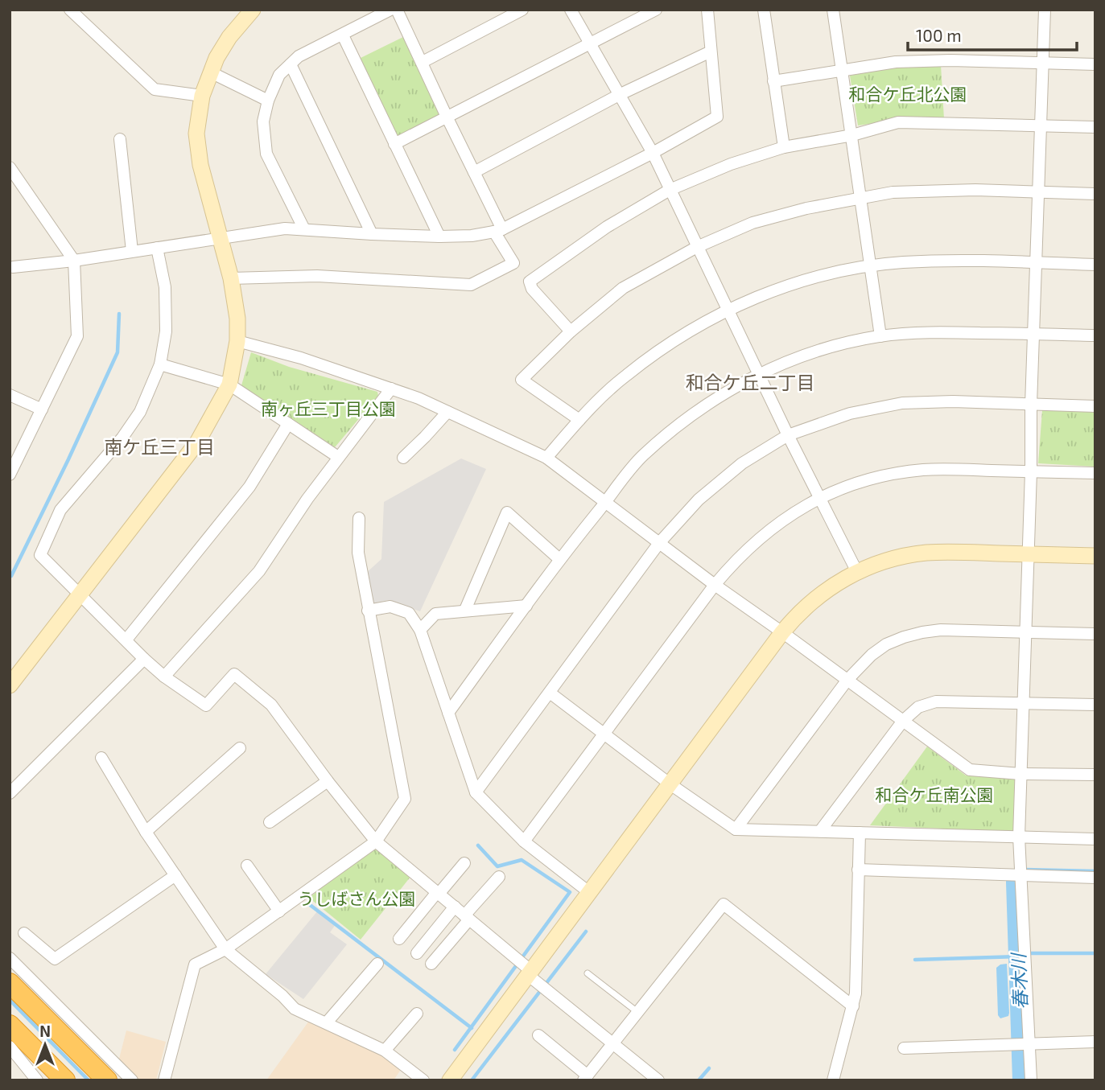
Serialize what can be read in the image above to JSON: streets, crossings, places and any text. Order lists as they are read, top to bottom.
{
  "districts": ["和合ケ丘二丁目", "南ケ丘三丁目"],
  "water": ["春木川"],
  "parks": [
    "和合ケ丘北公園",
    "南ヶ丘三丁目公園",
    "和合ケ丘南公園",
    "うしばさん公園"
  ],
  "scale_bar": "100 m",
  "north": "top"
}
